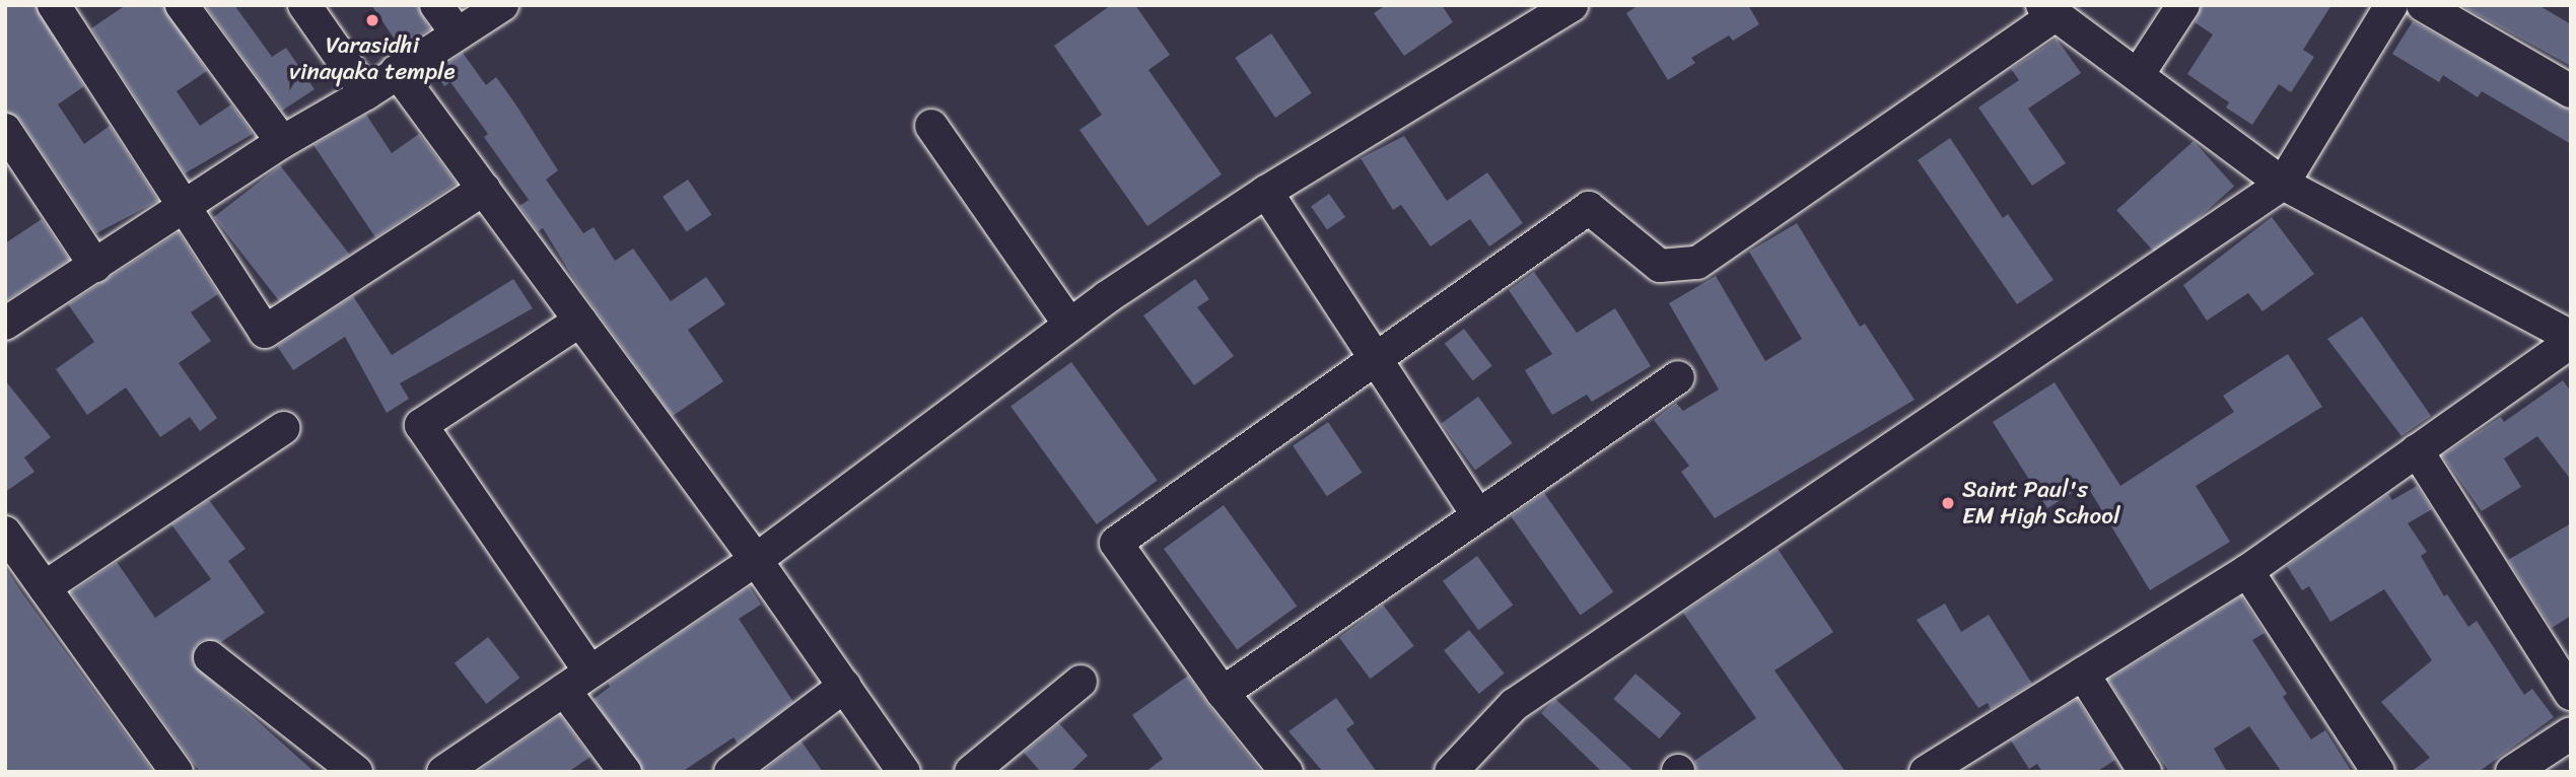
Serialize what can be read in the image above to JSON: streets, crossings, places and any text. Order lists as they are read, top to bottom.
{
  "places": ["Varasidhi vinayaka temple", "Saint Paul's EM High School"]
}
